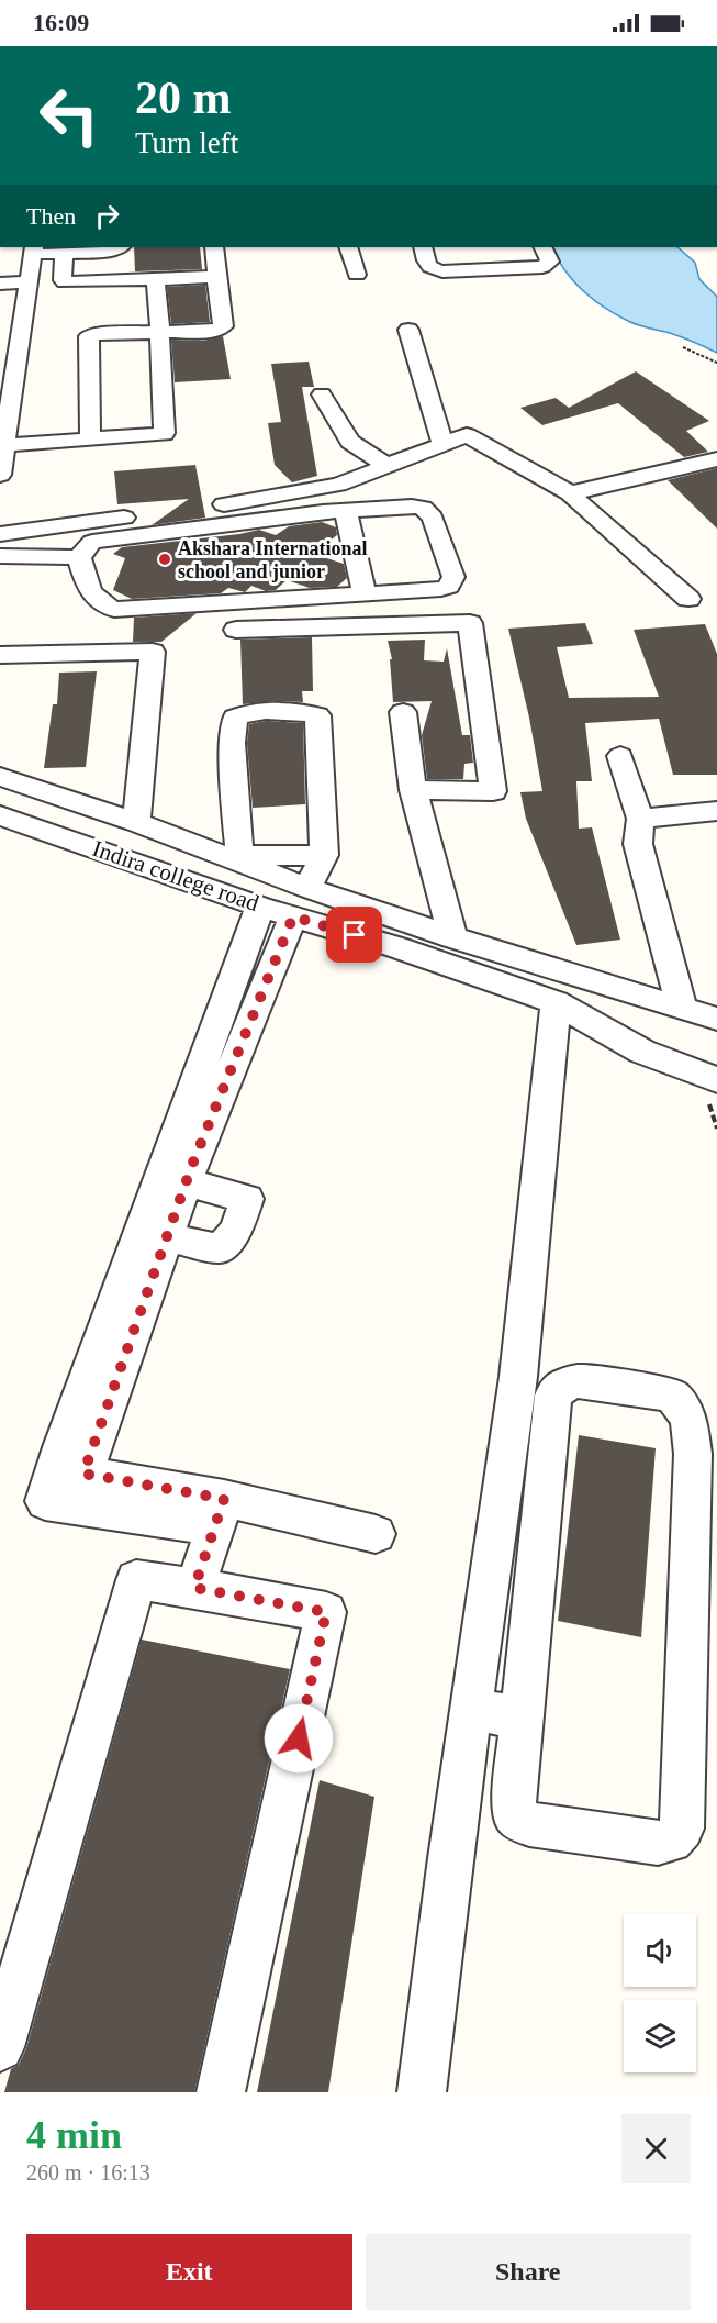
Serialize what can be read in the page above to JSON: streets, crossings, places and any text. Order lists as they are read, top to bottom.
{
  "streets": {
    "street": ["Indira college road"]
  },
  "places": ["Akshara International school and junior"],
  "page": {
    "status": "16:09",
    "turn": ["20 m", "Turn left"],
    "then": "Then",
    "heading": ["4 min", "260 m · 16:13"],
    "buttons": ["Exit", "Share"]
  }
}
